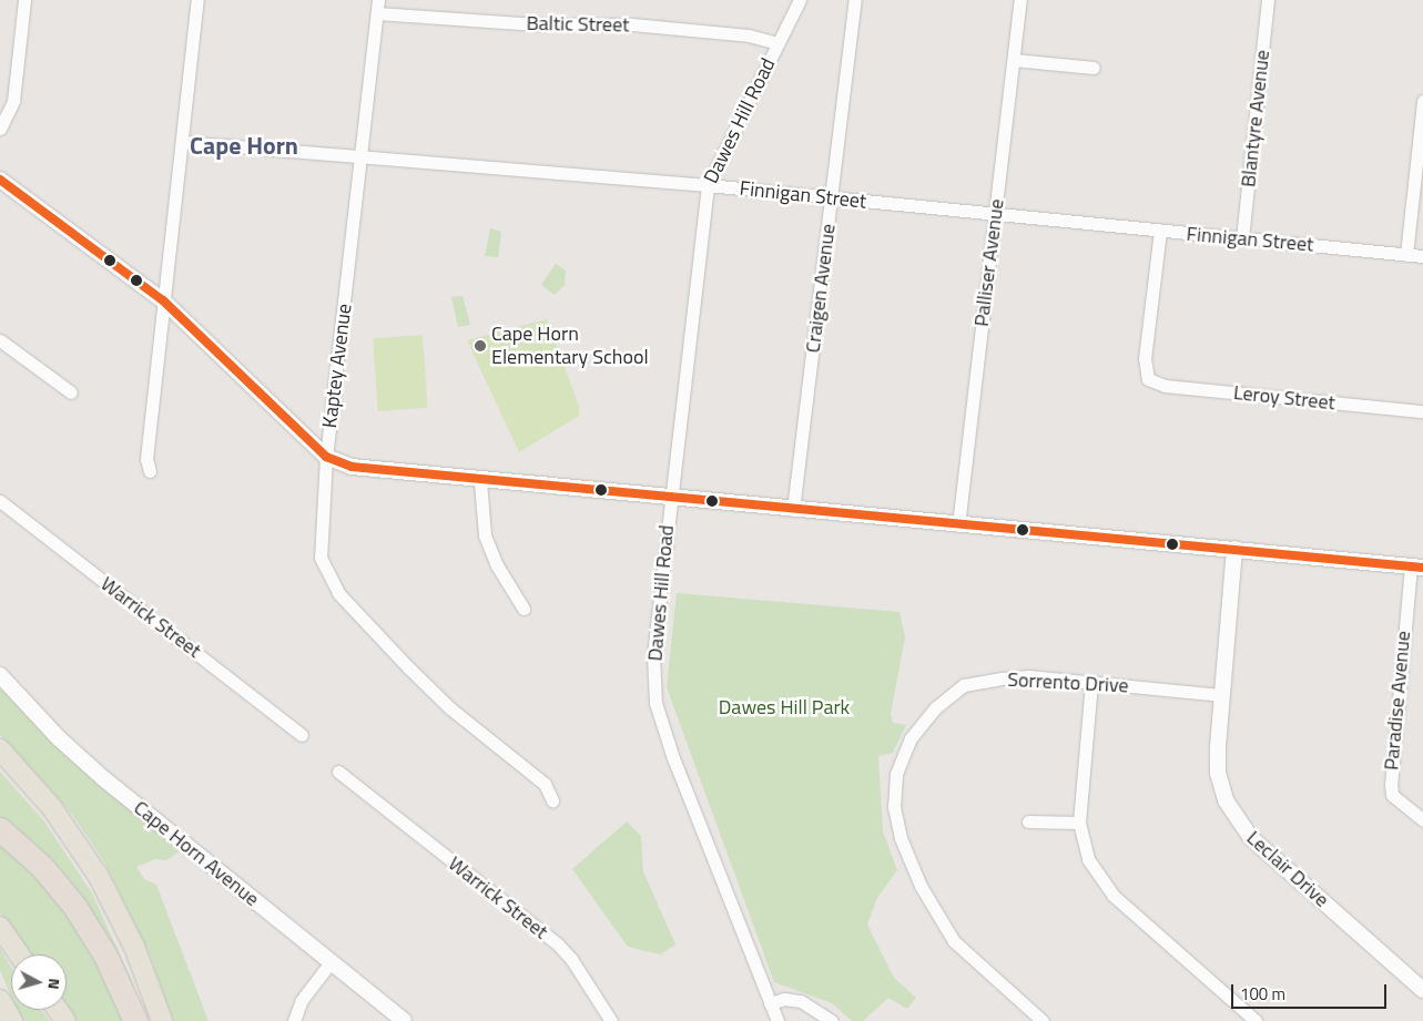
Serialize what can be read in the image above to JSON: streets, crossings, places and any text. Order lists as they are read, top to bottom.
{
  "streets": {
    "street": [
      "Baltic Street",
      "Blantyre Avenue",
      "Dawes Hill Road",
      "Finnigan Street",
      "Palliser Avenue",
      "Craigen Avenue",
      "Kaptey Avenue",
      "Leroy Street",
      "Warrick Street",
      "Sorrento Drive",
      "Paradise Avenue",
      "Cape Horn Avenue",
      "Leclair Drive"
    ]
  },
  "crossings": [
    ["Baltic Street", "Dawes Hill Road"],
    ["Baltic Street", "Kaptey Avenue"],
    ["Blantyre Avenue", "Finnigan Street"],
    ["Dawes Hill Road", "Finnigan Street"],
    ["Finnigan Street", "Palliser Avenue"],
    ["Finnigan Street", "Craigen Avenue"],
    ["Finnigan Street", "Kaptey Avenue"],
    ["Finnigan Street", "Leroy Street"],
    ["Sorrento Drive", "Leclair Drive"]
  ],
  "districts": ["Cape Horn"],
  "parks": ["Dawes Hill Park"],
  "places": ["Cape Horn Elementary School"],
  "scale_bar": "100 m",
  "north": "right"
}
